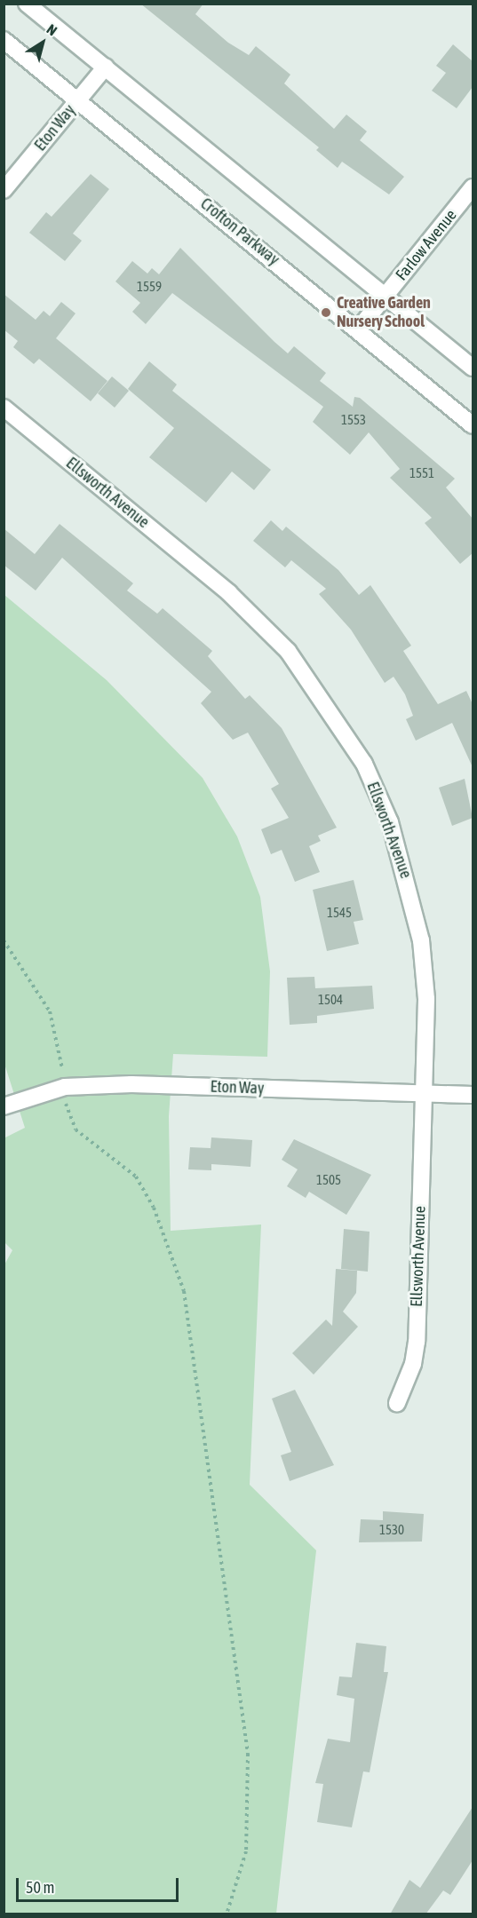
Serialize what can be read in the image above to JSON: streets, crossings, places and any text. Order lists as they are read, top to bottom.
{
  "streets": {
    "street": [
      "Eton Way",
      "Crofton Parkway",
      "Farlow Avenue",
      "Ellsworth Avenue"
    ]
  },
  "crossings": [
    ["Eton Way", "Crofton Parkway"],
    ["Eton Way", "Ellsworth Avenue"],
    ["Crofton Parkway", "Farlow Avenue"]
  ],
  "places": ["Creative Garden Nursery School"],
  "house_numbers": [
    "1559",
    "1553",
    "1551",
    "1545",
    "1504",
    "1505",
    "1530"
  ],
  "scale_bar": "50 m",
  "north": "top right"
}
